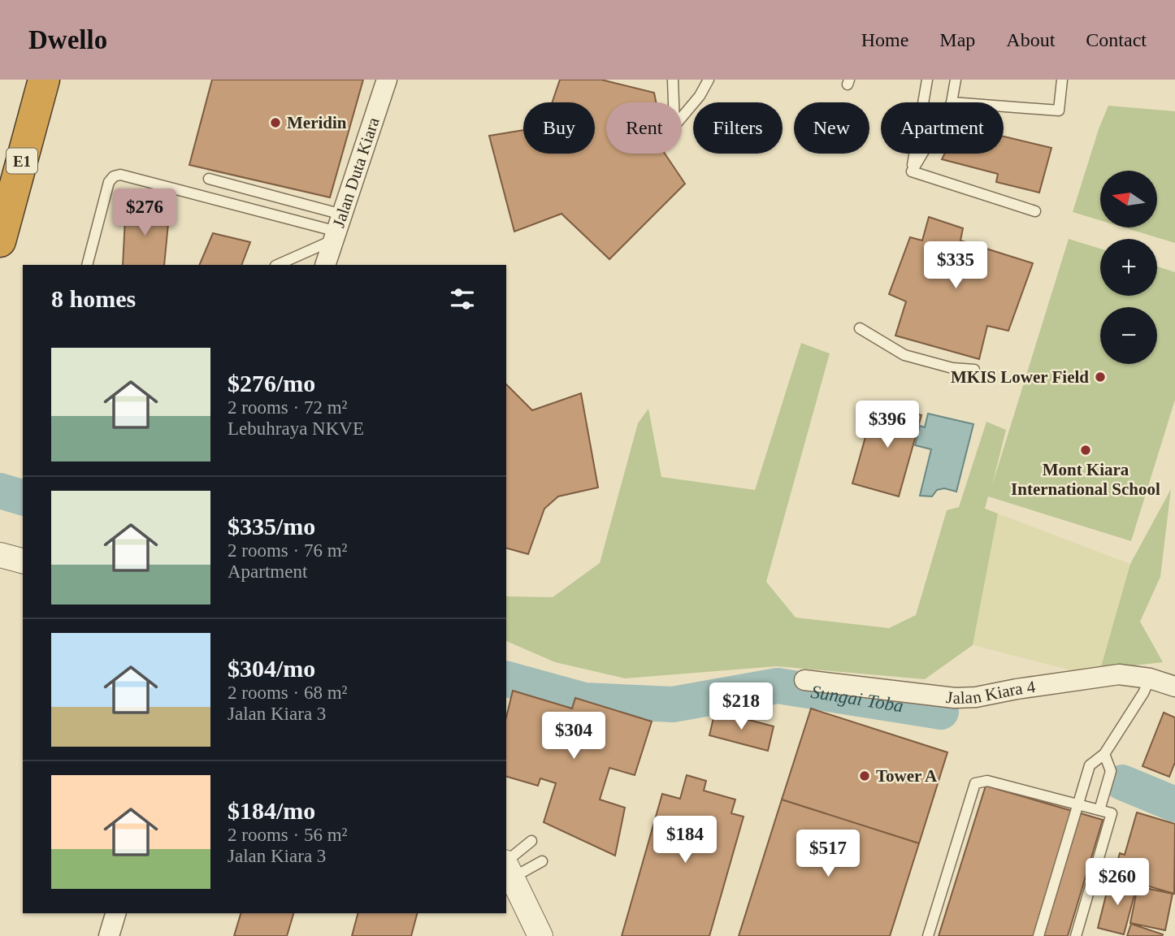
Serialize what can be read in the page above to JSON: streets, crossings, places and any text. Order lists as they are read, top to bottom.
{
  "streets": {
    "highway": ["E1"],
    "street": ["Jalan Duta Kiara", "Jalan Kiara 4"]
  },
  "water": ["Sungai Toba"],
  "places": [
    "Meridin",
    "MKIS Lower Field",
    "Mont Kiara International School",
    "Tower A"
  ],
  "north": "left",
  "page": {
    "header": "Dwello",
    "nav": [
      "Home",
      "Map",
      "About",
      "Contact"
    ],
    "chip": [
      "Buy",
      "Rent",
      "Filters",
      "New",
      "Apartment"
    ],
    "map_buttons": ["+", "−"],
    "price": [
      "$276",
      "$335",
      "$396",
      "$218",
      "$304",
      "$184",
      "$517",
      "$260"
    ],
    "heading": "8 homes",
    "list": [
      {
        "name": "$276/mo",
        "note": "2 rooms · 72 m² · Lebuhraya NKVE"
      },
      {
        "name": "$335/mo",
        "note": "2 rooms · 76 m² · Apartment"
      },
      {
        "name": "$304/mo",
        "note": "2 rooms · 68 m² · Jalan Kiara 3"
      },
      {
        "name": "$184/mo",
        "note": "2 rooms · 56 m² · Jalan Kiara 3"
      }
    ]
  }
}
